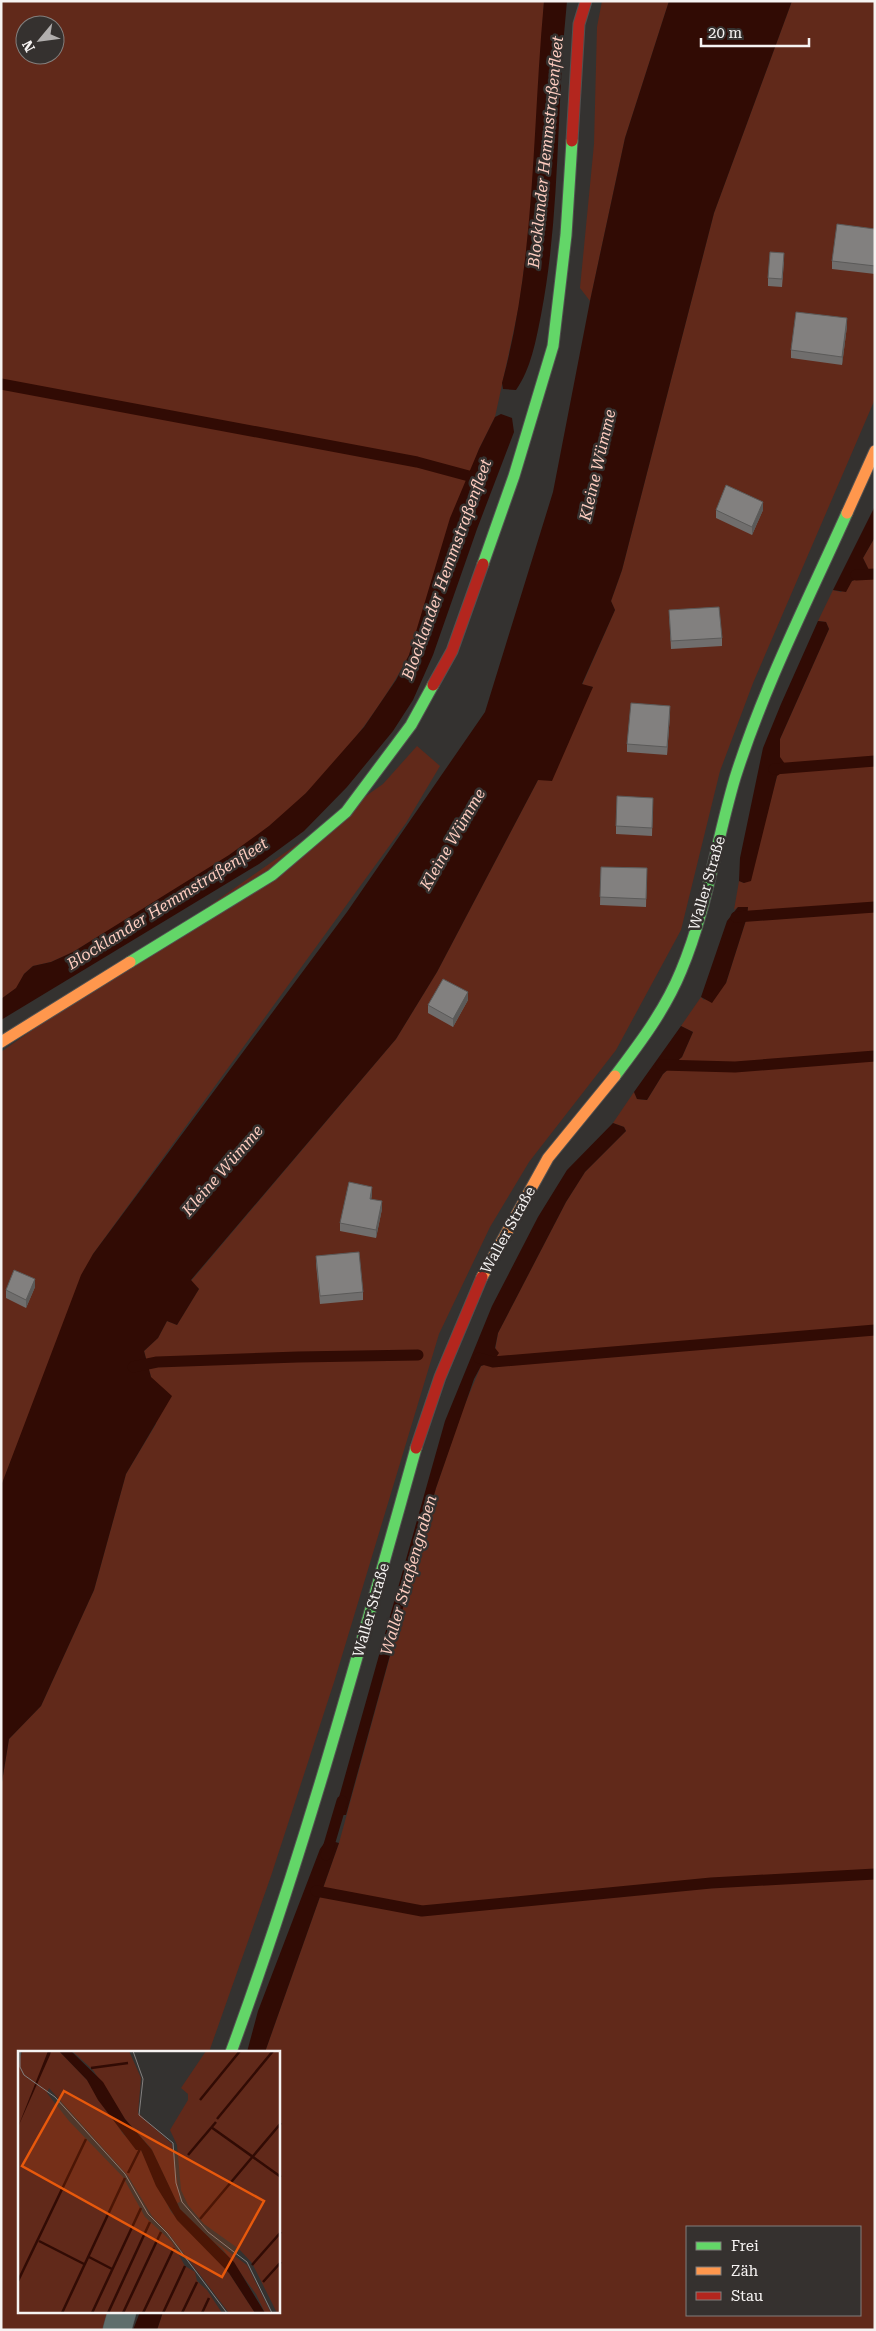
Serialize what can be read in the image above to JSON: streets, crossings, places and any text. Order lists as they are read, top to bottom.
{
  "streets": {
    "street": ["Waller Straße"]
  },
  "water": ["Blocklander Hemmstraßenfleet", "Kleine Wümme", "Waller Straßengraben"],
  "legend": ["Frei", "Zäh", "Stau"],
  "scale_bar": "20 m",
  "north": "bottom left"
}
